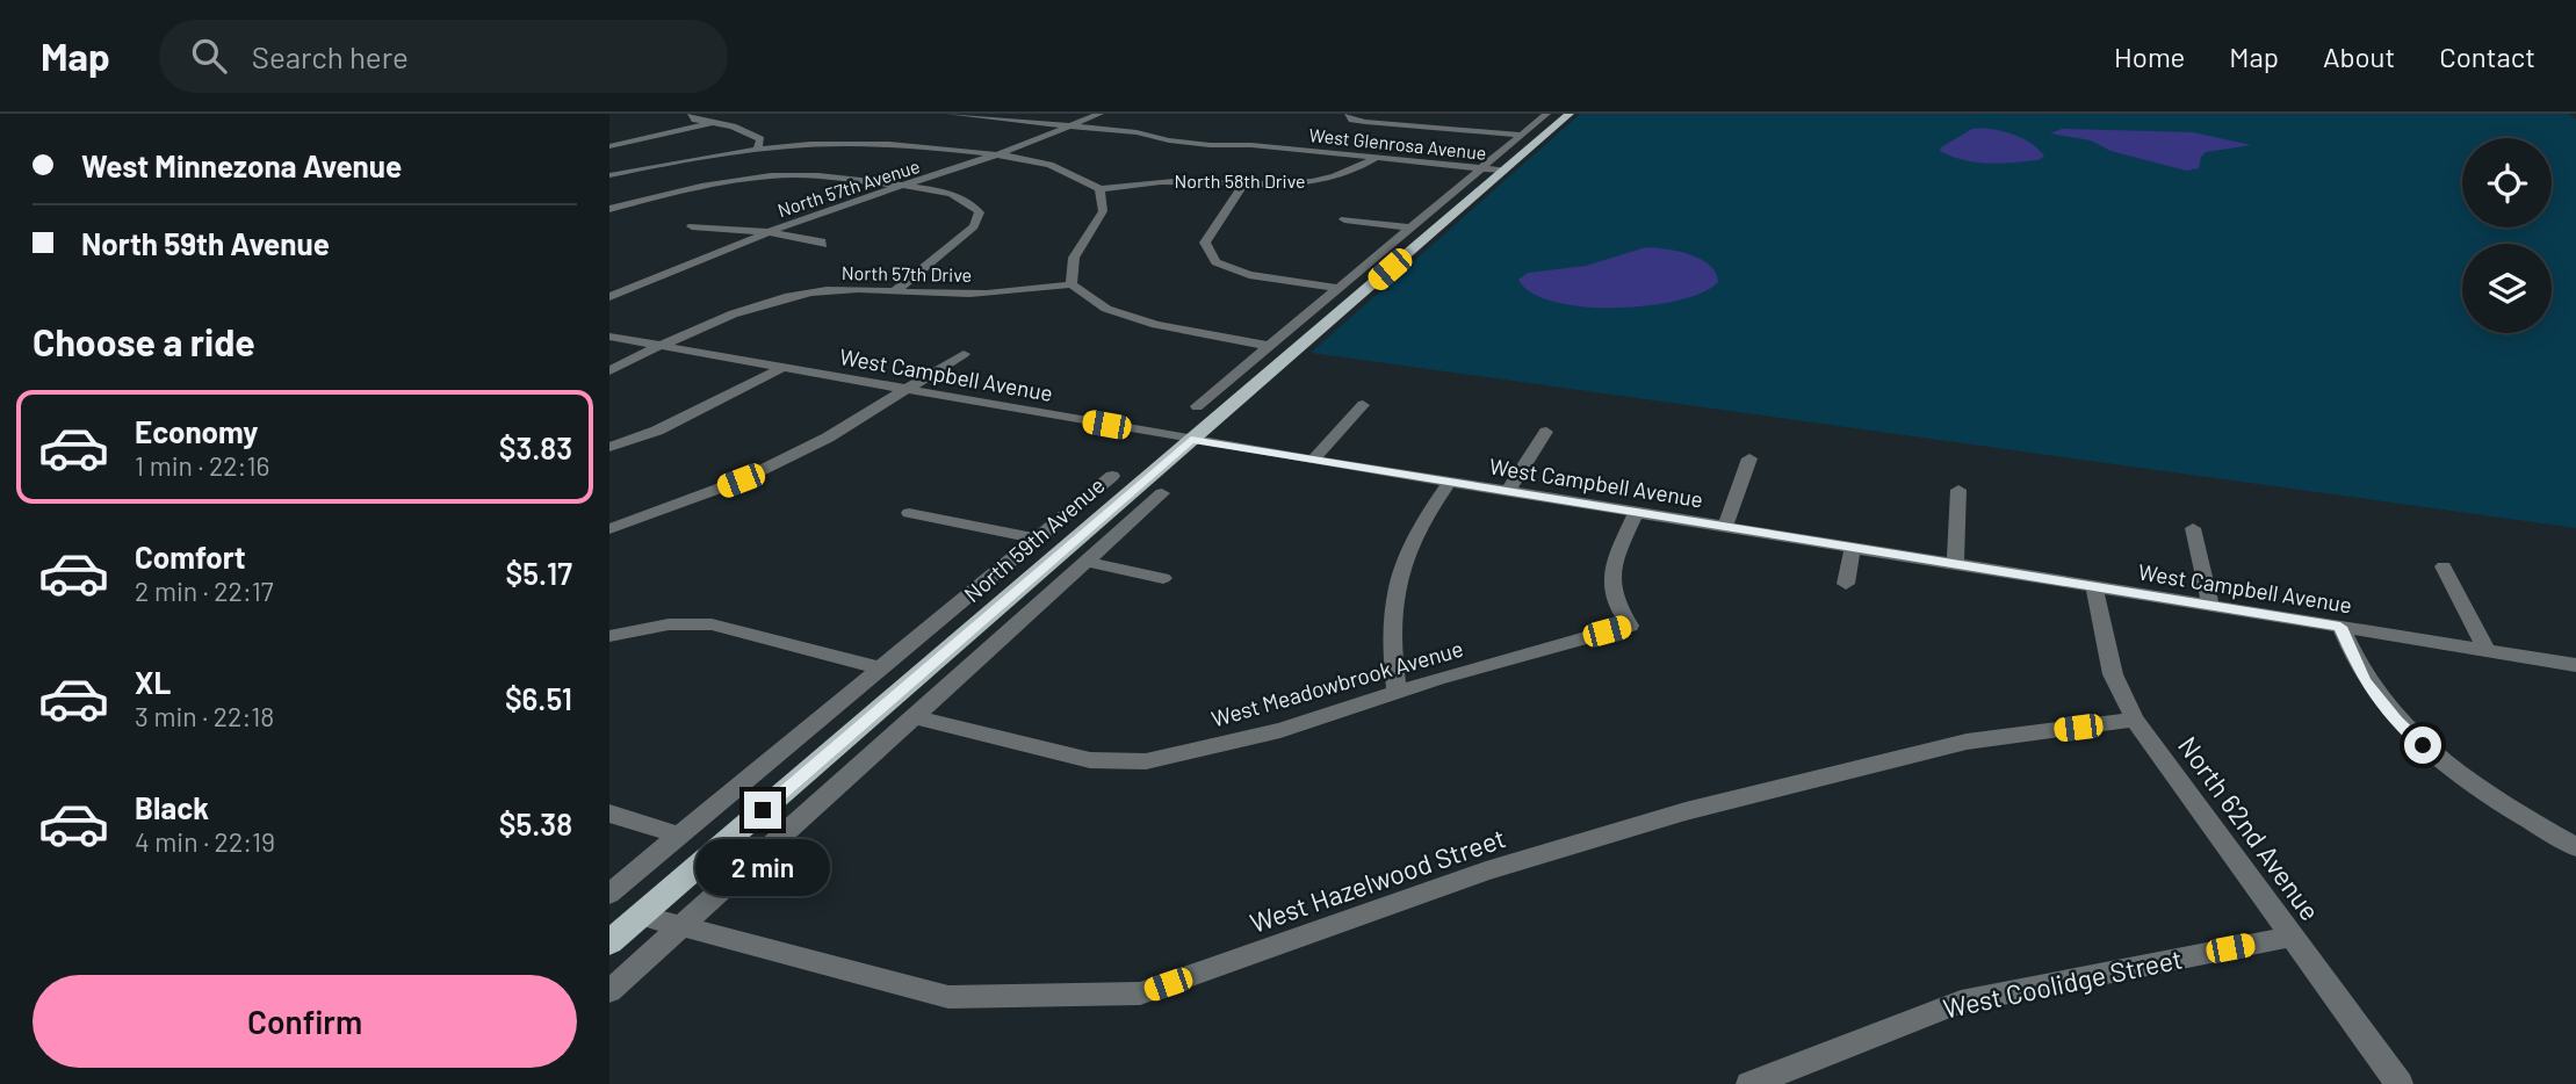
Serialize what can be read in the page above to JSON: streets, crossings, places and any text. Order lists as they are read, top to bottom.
{
  "streets": {
    "main road": ["North 59th Avenue"],
    "street": [
      "West Glenrosa Avenue",
      "North 58th Drive",
      "North 57th Avenue",
      "North 57th Drive",
      "West Campbell Avenue",
      "West Meadowbrook Avenue",
      "North 62nd Avenue",
      "West Hazelwood Street",
      "West Coolidge Street"
    ]
  },
  "crossings": [
    ["West Glenrosa Avenue", "North 58th Drive"],
    ["West Glenrosa Avenue", "North 57th Avenue"],
    ["West Glenrosa Avenue", "North 59th Avenue"],
    ["North 57th Drive", "West Campbell Avenue"],
    ["West Campbell Avenue", "North 59th Avenue"],
    ["West Campbell Avenue", "West Meadowbrook Avenue"],
    ["West Campbell Avenue", "North 62nd Avenue"],
    ["North 59th Avenue", "West Hazelwood Street"],
    ["North 62nd Avenue", "West Hazelwood Street"],
    ["North 62nd Avenue", "West Coolidge Street"]
  ],
  "page": {
    "header": "Map",
    "search": "Search here",
    "nav": [
      "Home",
      "Map",
      "About",
      "Contact"
    ],
    "banner": ["West Minnezona Avenue", "North 59th Avenue"],
    "heading": "Choose a ride",
    "list": [
      {
        "name": "Economy",
        "note": "1 min · 22:16",
        "value": "$3.83"
      },
      {
        "name": "Comfort",
        "note": "2 min · 22:17",
        "value": "$5.17"
      },
      {
        "name": "XL",
        "note": "3 min · 22:18",
        "value": "$6.51"
      },
      {
        "name": "Black",
        "note": "4 min · 22:19",
        "value": "$5.38"
      }
    ],
    "bubble": "2 min",
    "buttons": "Confirm"
  }
}
